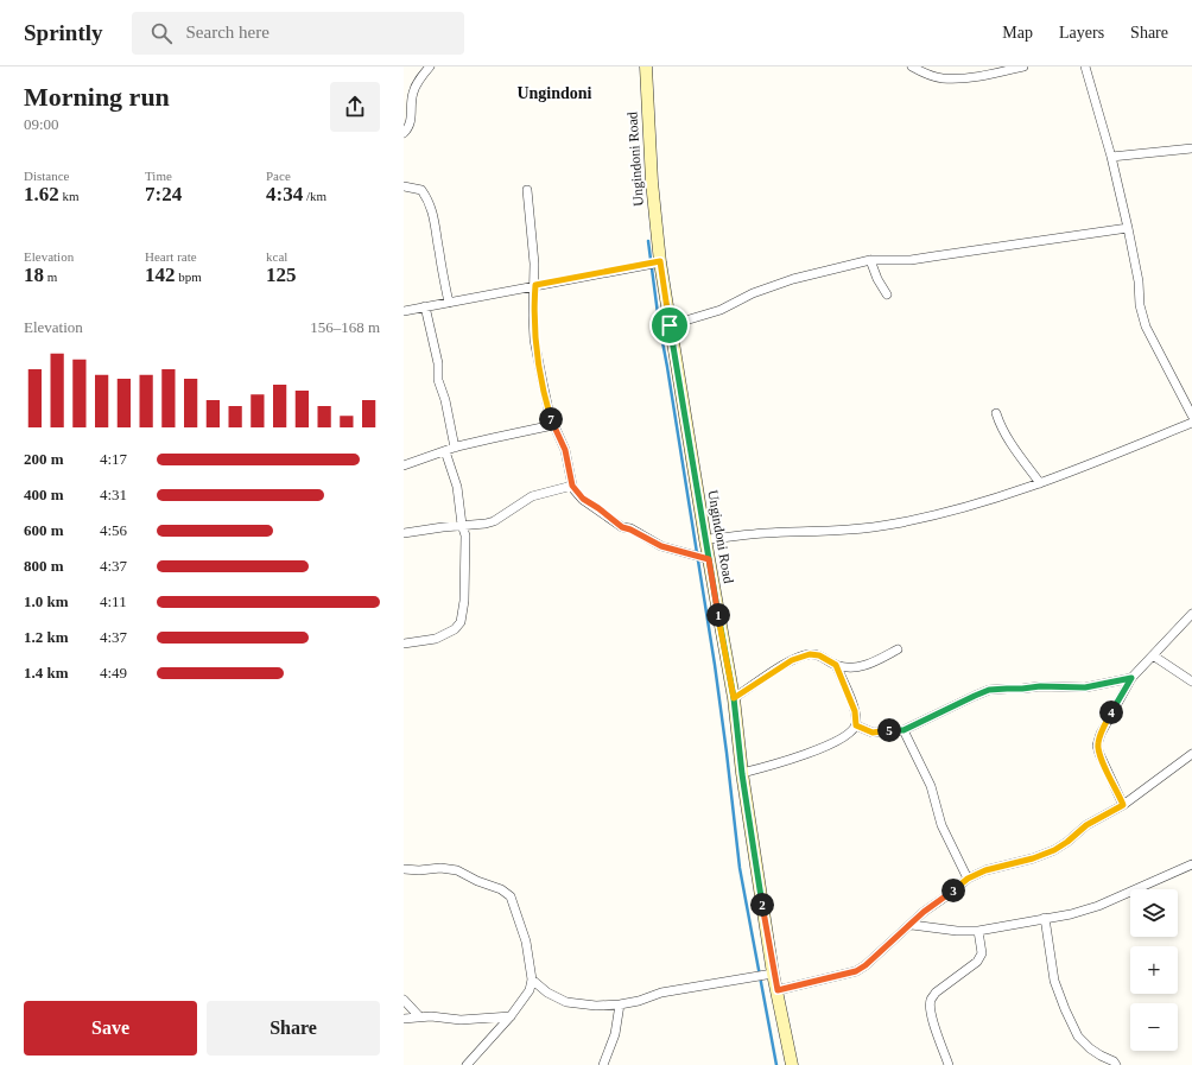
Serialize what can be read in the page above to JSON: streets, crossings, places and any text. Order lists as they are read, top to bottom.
{
  "streets": {
    "main road": ["Ungindoni Road"]
  },
  "districts": ["Ungindoni"],
  "page": {
    "header": "Sprintly",
    "search": "Search here",
    "nav": ["Map", "Layers", "Share"],
    "heading": ["Morning run", "09:00"],
    "stats": [
      ["Distance", "1.62 km"],
      ["Time", "7:24"],
      ["Pace", "4:34 /km"],
      ["Elevation", "18 m"],
      ["Heart rate", "142 bpm"],
      ["kcal", "125"]
    ],
    "chart": ["Elevation", "156–168 m"],
    "pins": [
      "7",
      "1",
      "4",
      "5",
      "3",
      "2"
    ],
    "list": [
      {
        "name": "200 m",
        "note": "4:17"
      },
      {
        "name": "400 m",
        "note": "4:31"
      },
      {
        "name": "600 m",
        "note": "4:56"
      },
      {
        "name": "800 m",
        "note": "4:37"
      },
      {
        "name": "1.0 km",
        "note": "4:11"
      },
      {
        "name": "1.2 km",
        "note": "4:37"
      },
      {
        "name": "1.4 km",
        "note": "4:49"
      }
    ],
    "map_buttons": ["+", "−"],
    "buttons": ["Save", "Share"]
  }
}
